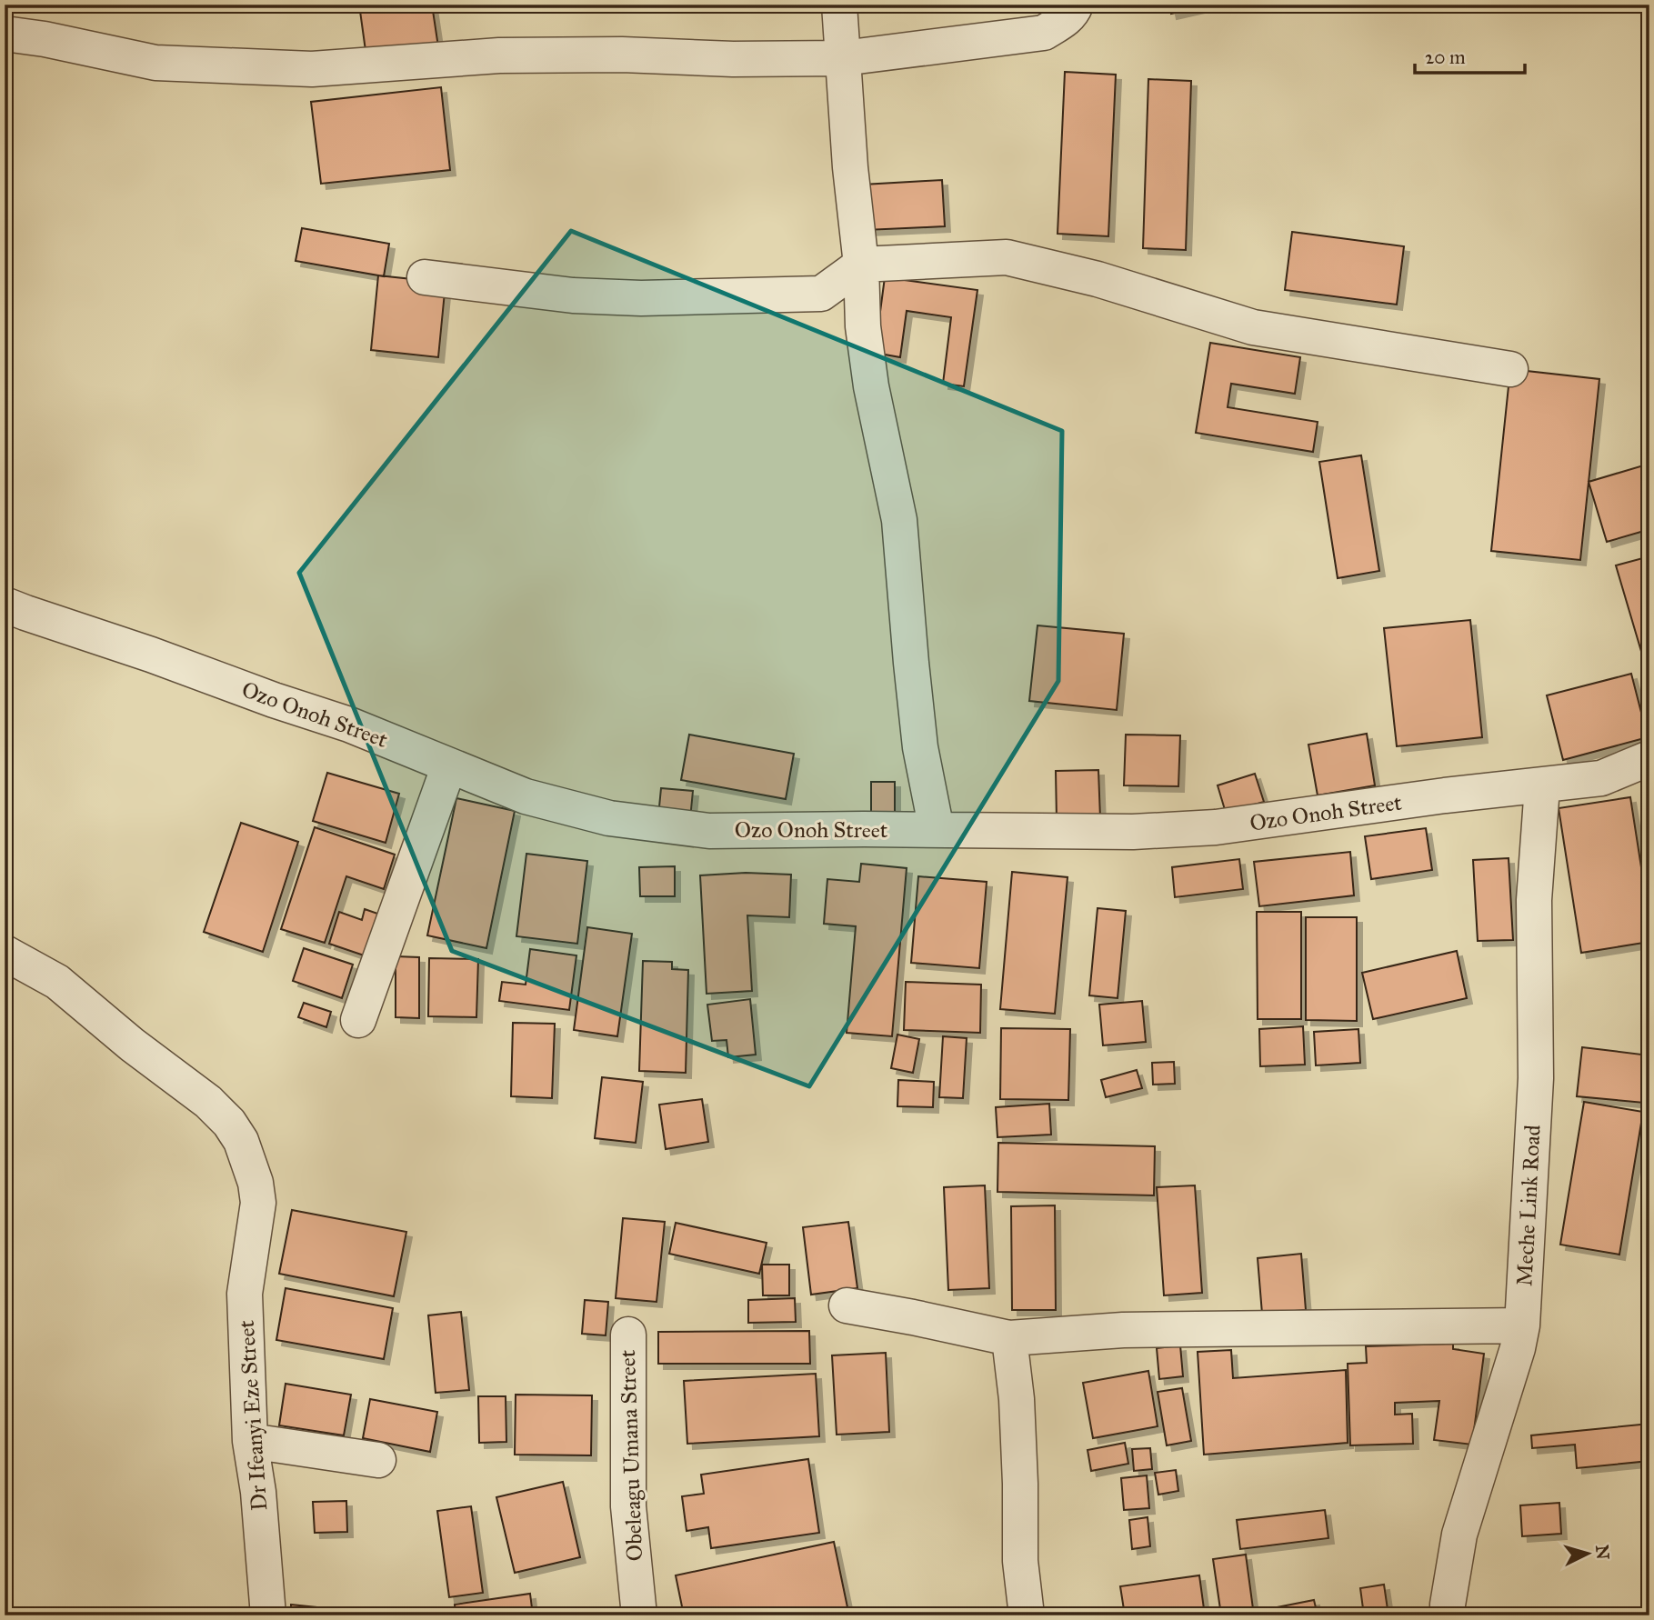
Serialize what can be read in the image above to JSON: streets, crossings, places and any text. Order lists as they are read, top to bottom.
{
  "streets": {
    "street": [
      "Ozo Onoh Street",
      "Meche Link Road",
      "Dr Ifeanyi Eze Street",
      "Obeleagu Umana Street"
    ]
  },
  "crossings": [
    ["Ozo Onoh Street", "Meche Link Road"]
  ],
  "scale_bar": "20 m",
  "north": "right"
}
